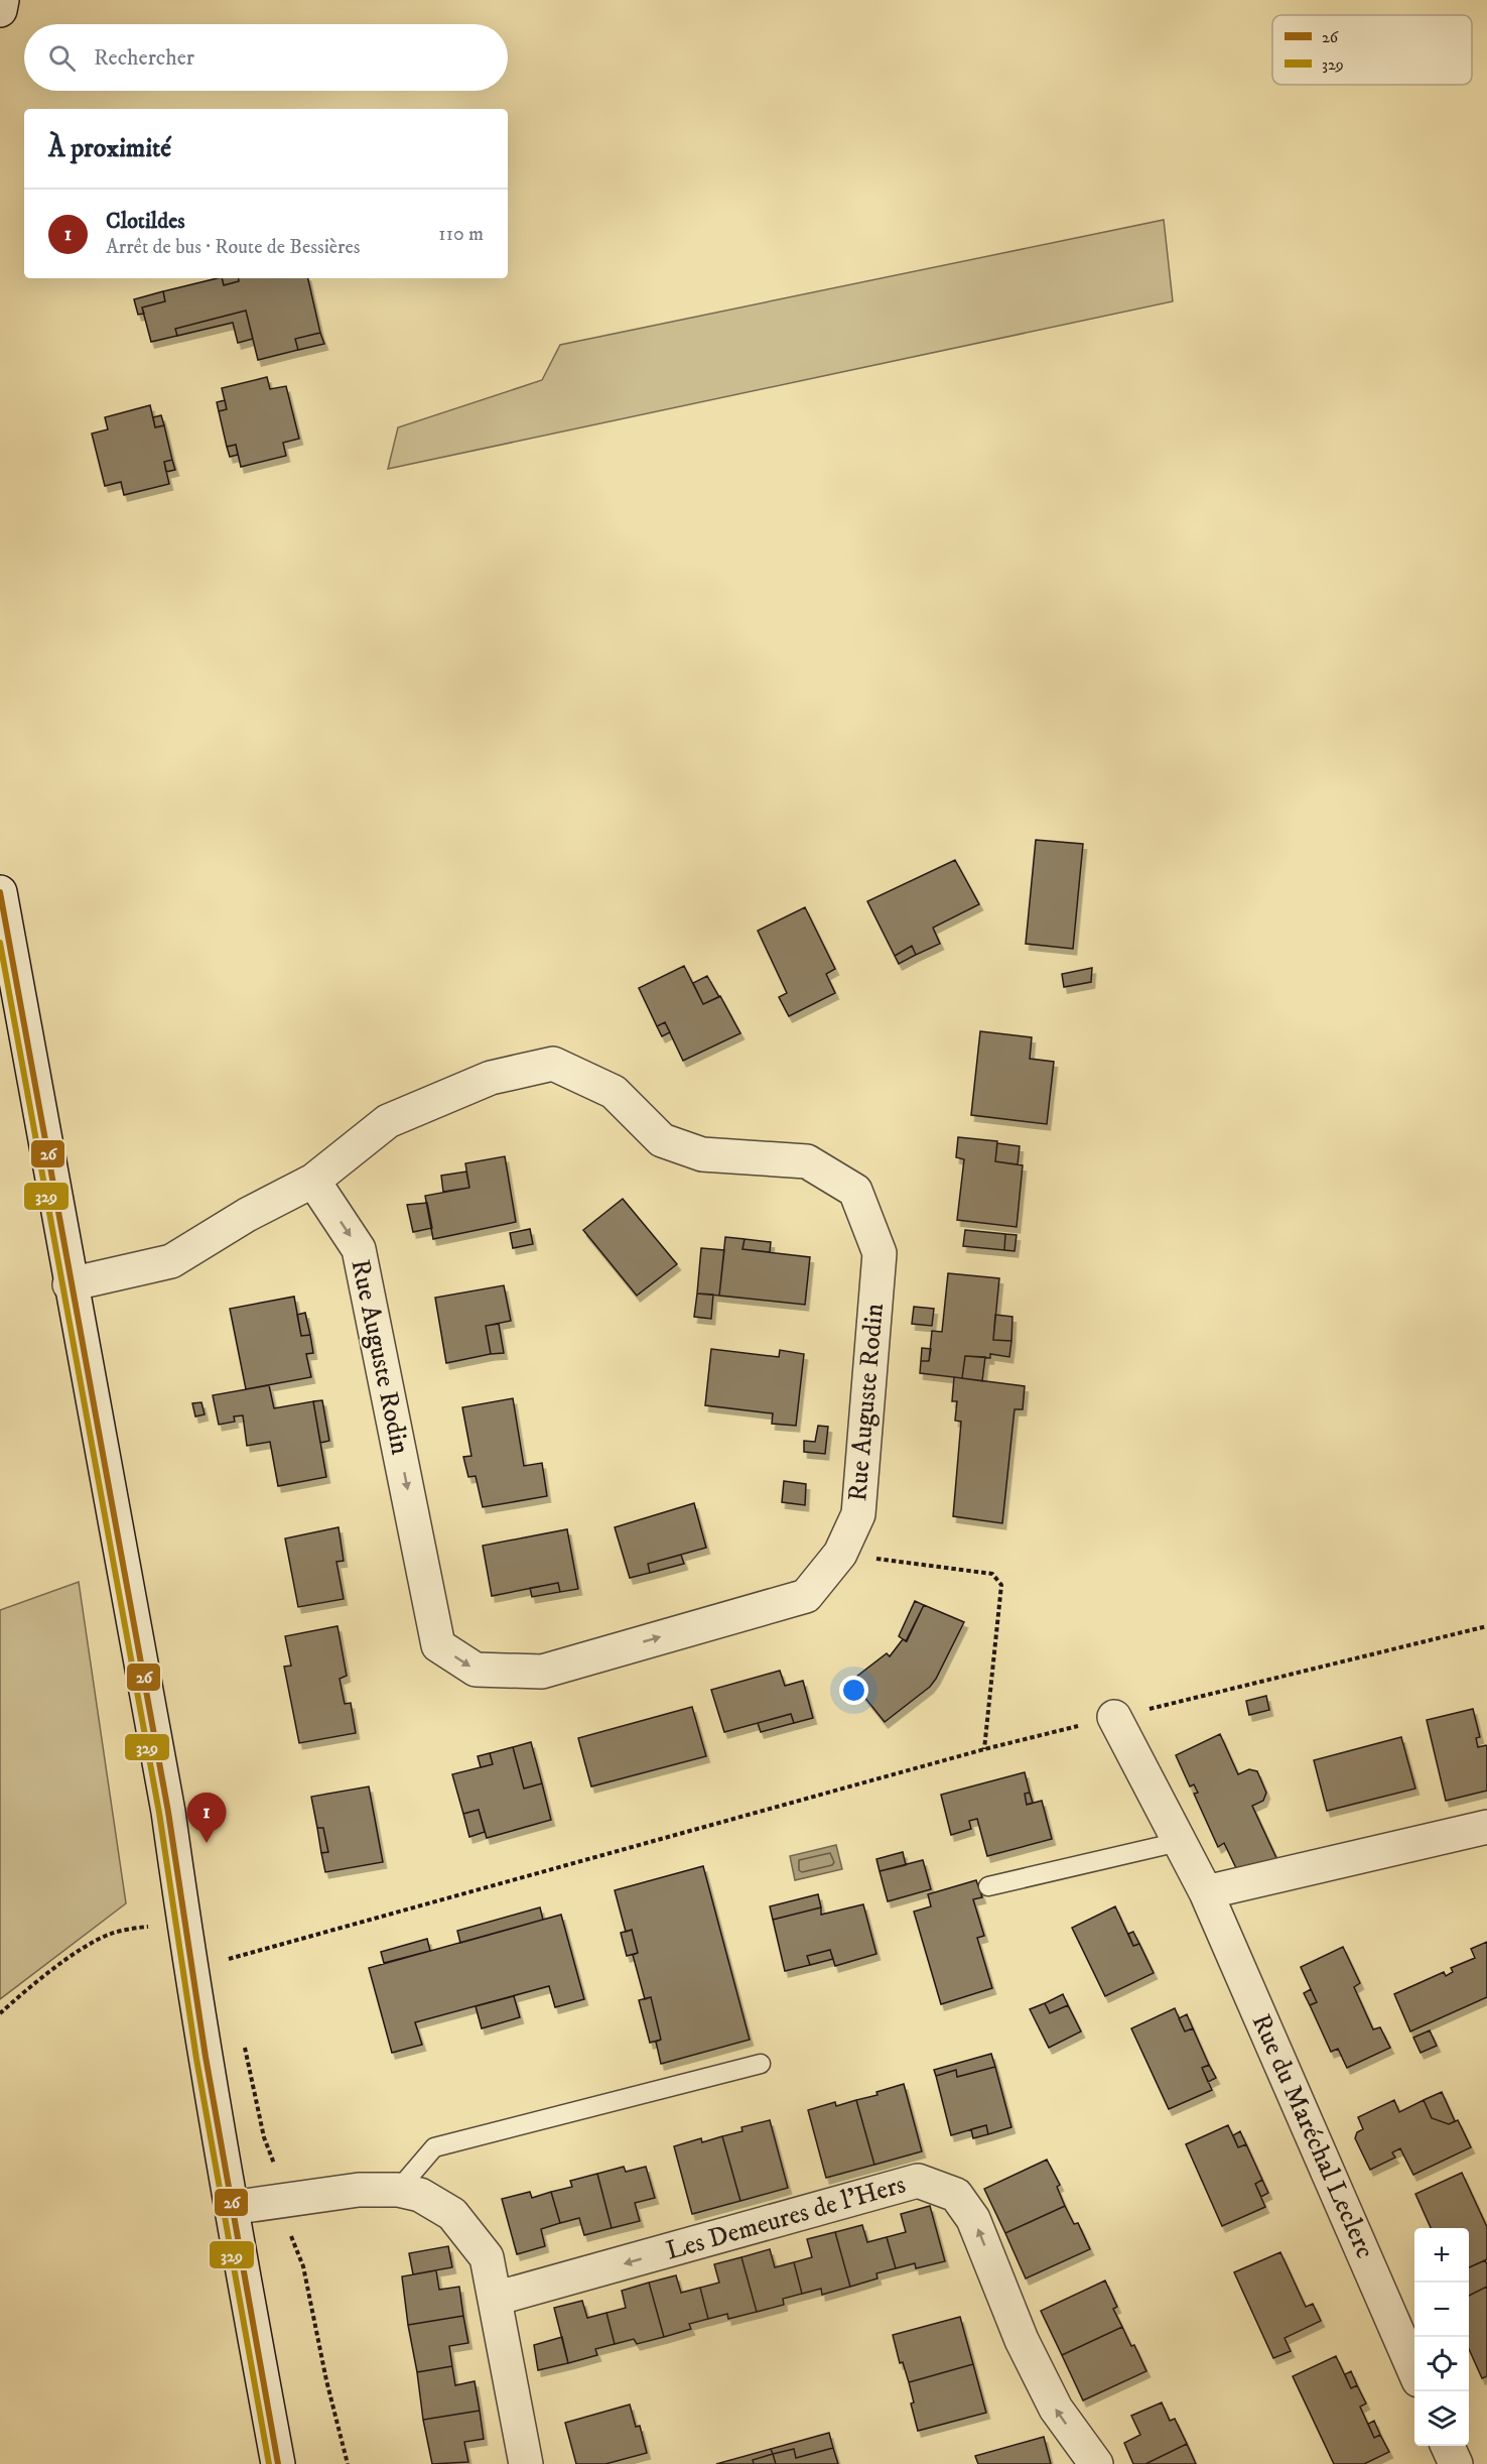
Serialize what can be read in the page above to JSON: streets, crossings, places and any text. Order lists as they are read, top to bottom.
{
  "streets": {
    "street": ["Rue Auguste Rodin", "Rue du Maréchal Leclerc", "Les Demeures de l'Hers"]
  },
  "lines": ["transit line 26", "transit line 329"],
  "legend": ["26", "329"],
  "page": {
    "search": "Rechercher",
    "heading": "À proximité",
    "list": [
      {
        "mark": "1",
        "name": "Clotildes",
        "note": "Arrêt de bus · Route de Bessières",
        "value": "110 m"
      }
    ],
    "pins": "1",
    "map_buttons": ["+", "−"]
  }
}
